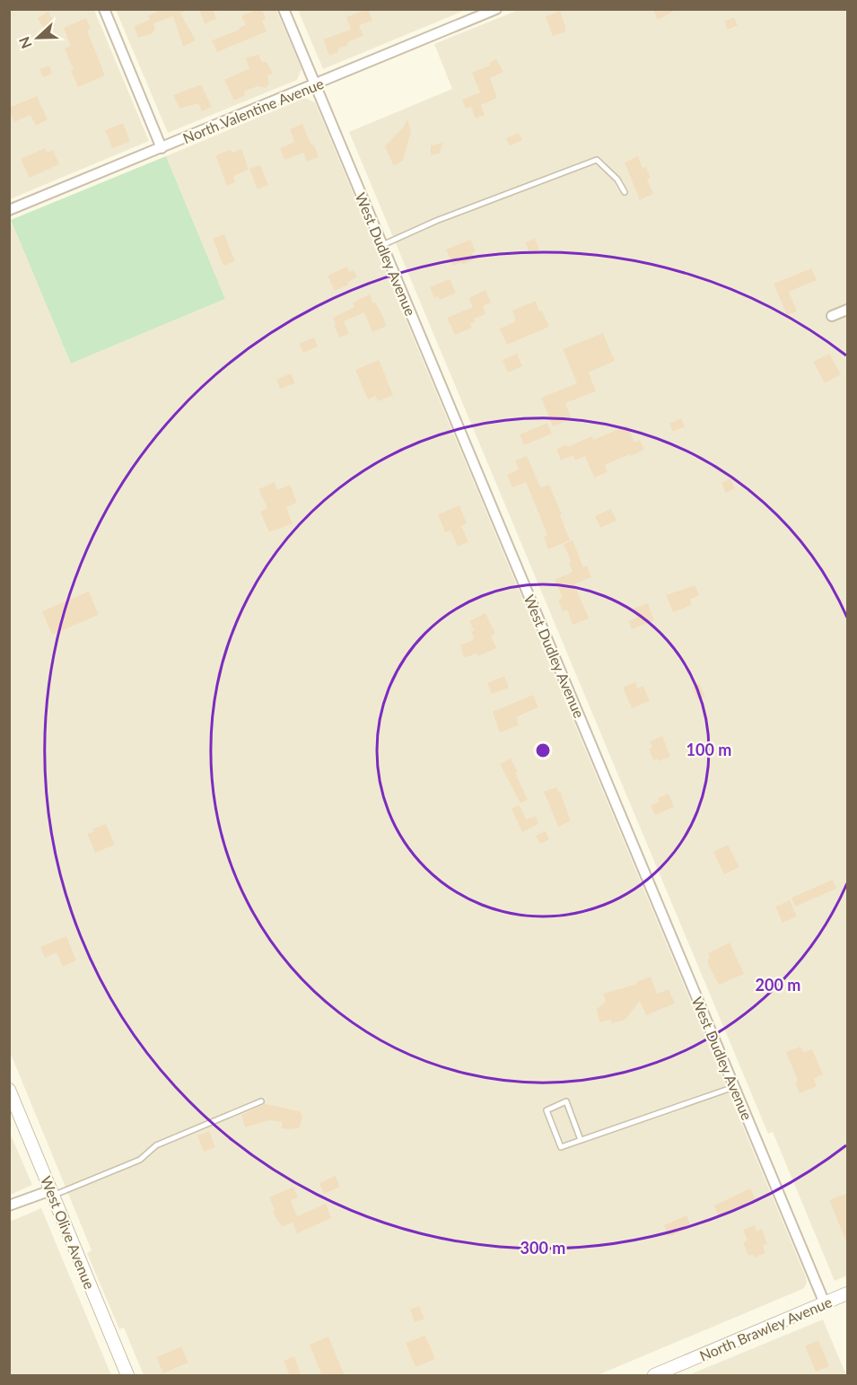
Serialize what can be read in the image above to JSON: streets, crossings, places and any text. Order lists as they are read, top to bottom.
{
  "streets": {
    "main road": ["West Olive Avenue", "North Brawley Avenue"],
    "street": ["North Valentine Avenue", "West Dudley Avenue"]
  },
  "crossings": [
    ["North Valentine Avenue", "West Dudley Avenue"],
    ["West Dudley Avenue", "North Brawley Avenue"]
  ],
  "north": "left",
  "rings": ["100 m", "200 m", "300 m"]
}
